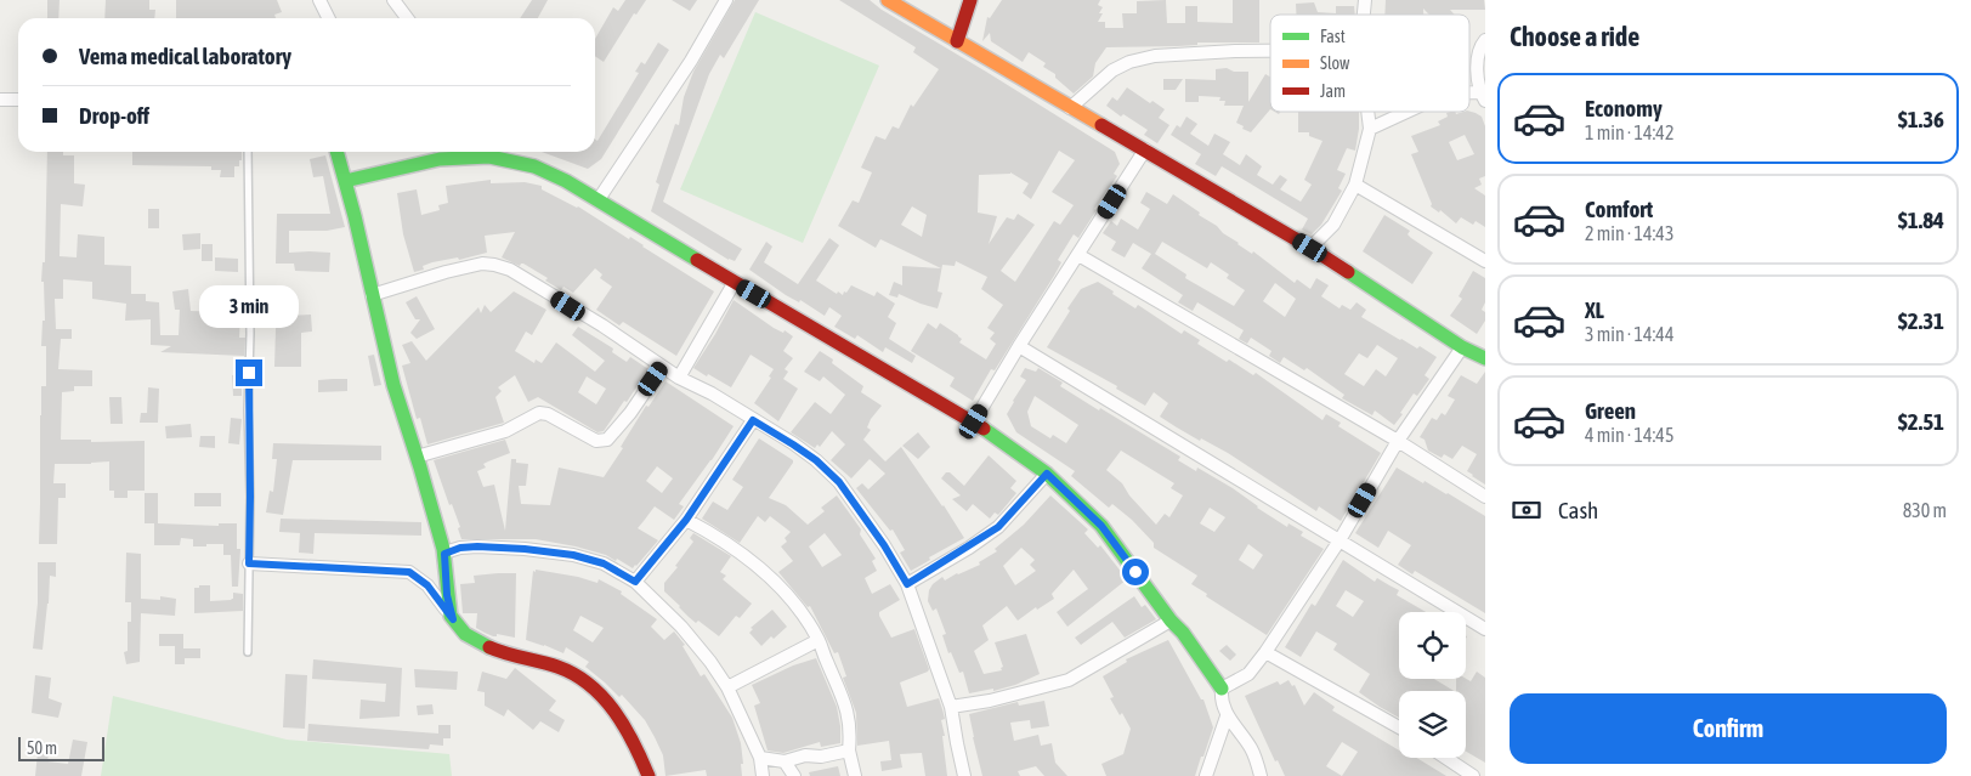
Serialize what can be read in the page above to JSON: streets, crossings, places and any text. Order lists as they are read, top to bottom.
{
  "legend": ["Fast", "Slow", "Jam"],
  "scale_bar": "50 m",
  "page": {
    "heading": "Choose a ride",
    "banner": ["Vema medical laboratory", "Drop-off"],
    "list": [
      {
        "name": "Economy",
        "note": "1 min · 14:42",
        "value": "$1.36"
      },
      {
        "name": "Comfort",
        "note": "2 min · 14:43",
        "value": "$1.84"
      },
      {
        "name": "XL",
        "note": "3 min · 14:44",
        "value": "$2.31"
      },
      {
        "name": "Green",
        "note": "4 min · 14:45",
        "value": "$2.51"
      }
    ],
    "bubble": "3 min",
    "pay": ["Cash", "830 m"],
    "buttons": "Confirm",
    "scale": "50 m"
  }
}
